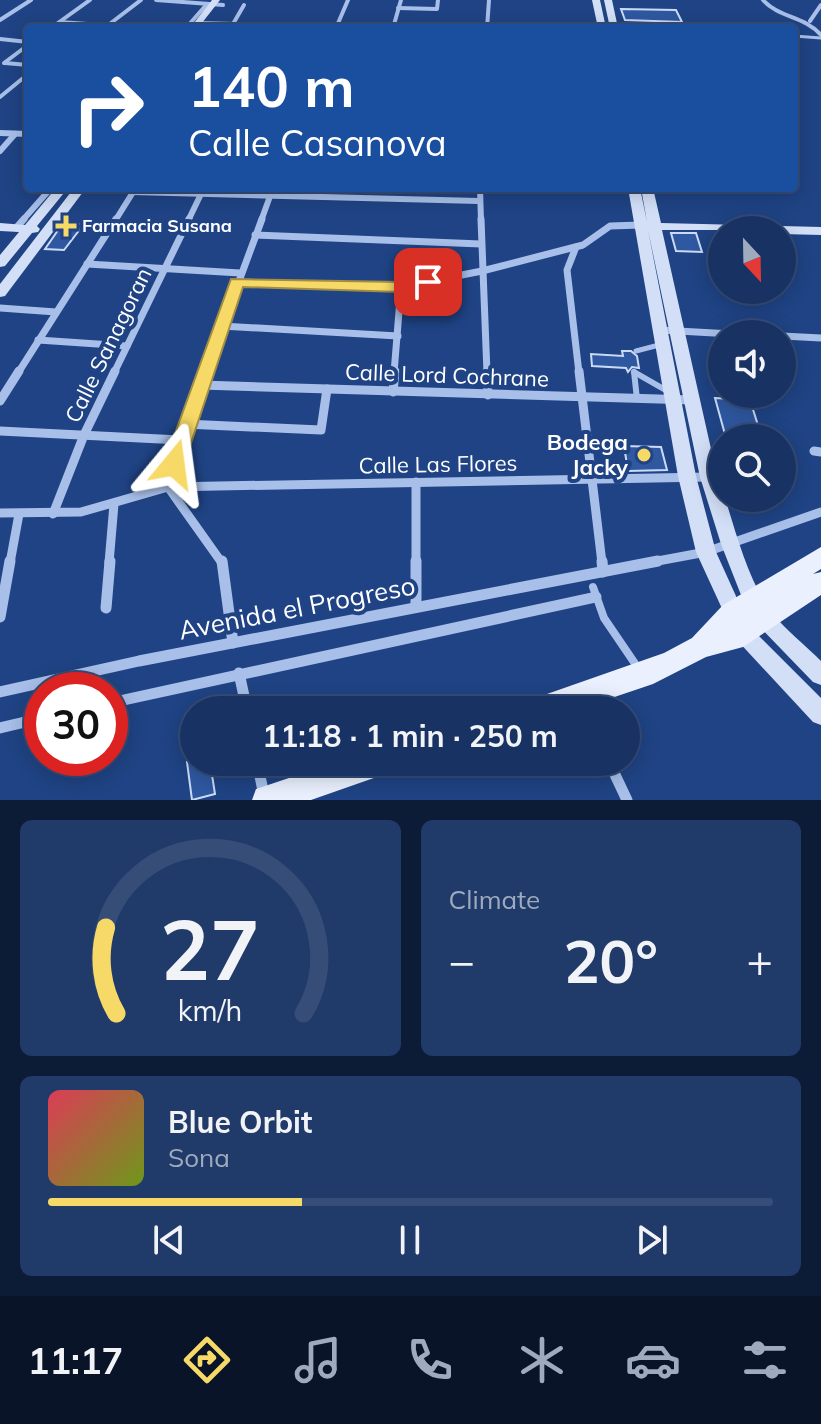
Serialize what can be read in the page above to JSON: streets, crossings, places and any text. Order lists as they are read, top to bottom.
{
  "streets": {
    "street": [
      "Calle Sanagoran",
      "Calle Lord Cochrane",
      "Calle Las Flores",
      "Avenida el Progreso"
    ]
  },
  "crossings": [
    ["Calle Sanagoran", "Calle Las Flores"]
  ],
  "places": {
    "health": ["Farmacia Susana"],
    "other": ["Bodega Jacky"]
  },
  "north": "bottom",
  "page": {
    "turn": ["140 m", "Calle Casanova"],
    "limit": "30",
    "trip": "11:18 · 1 min · 250 m",
    "tile": "Climate",
    "heat": ["−", "20°", "+"],
    "song": ["Blue Orbit", "Sona"],
    "tabs": "11:17",
    "gauge": ["27", "km/h"]
  }
}
